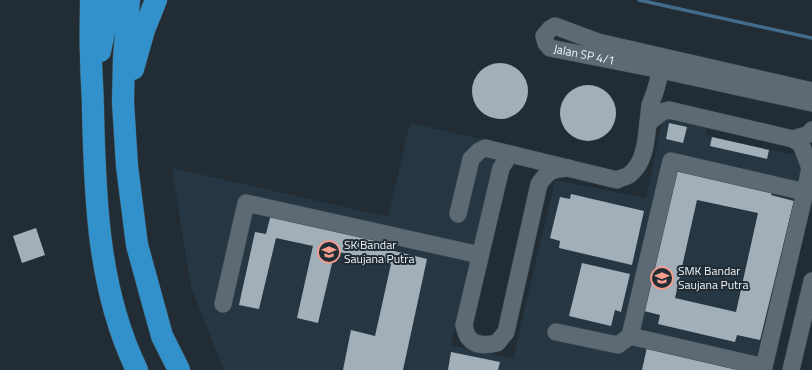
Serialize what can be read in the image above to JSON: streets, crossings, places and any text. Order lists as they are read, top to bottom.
{
  "streets": {
    "street": ["Jalan SP 4/1"]
  },
  "places": {
    "school or university": ["SK Bandar Saujana Putra", "SMK Bandar Saujana Putra"]
  }
}
